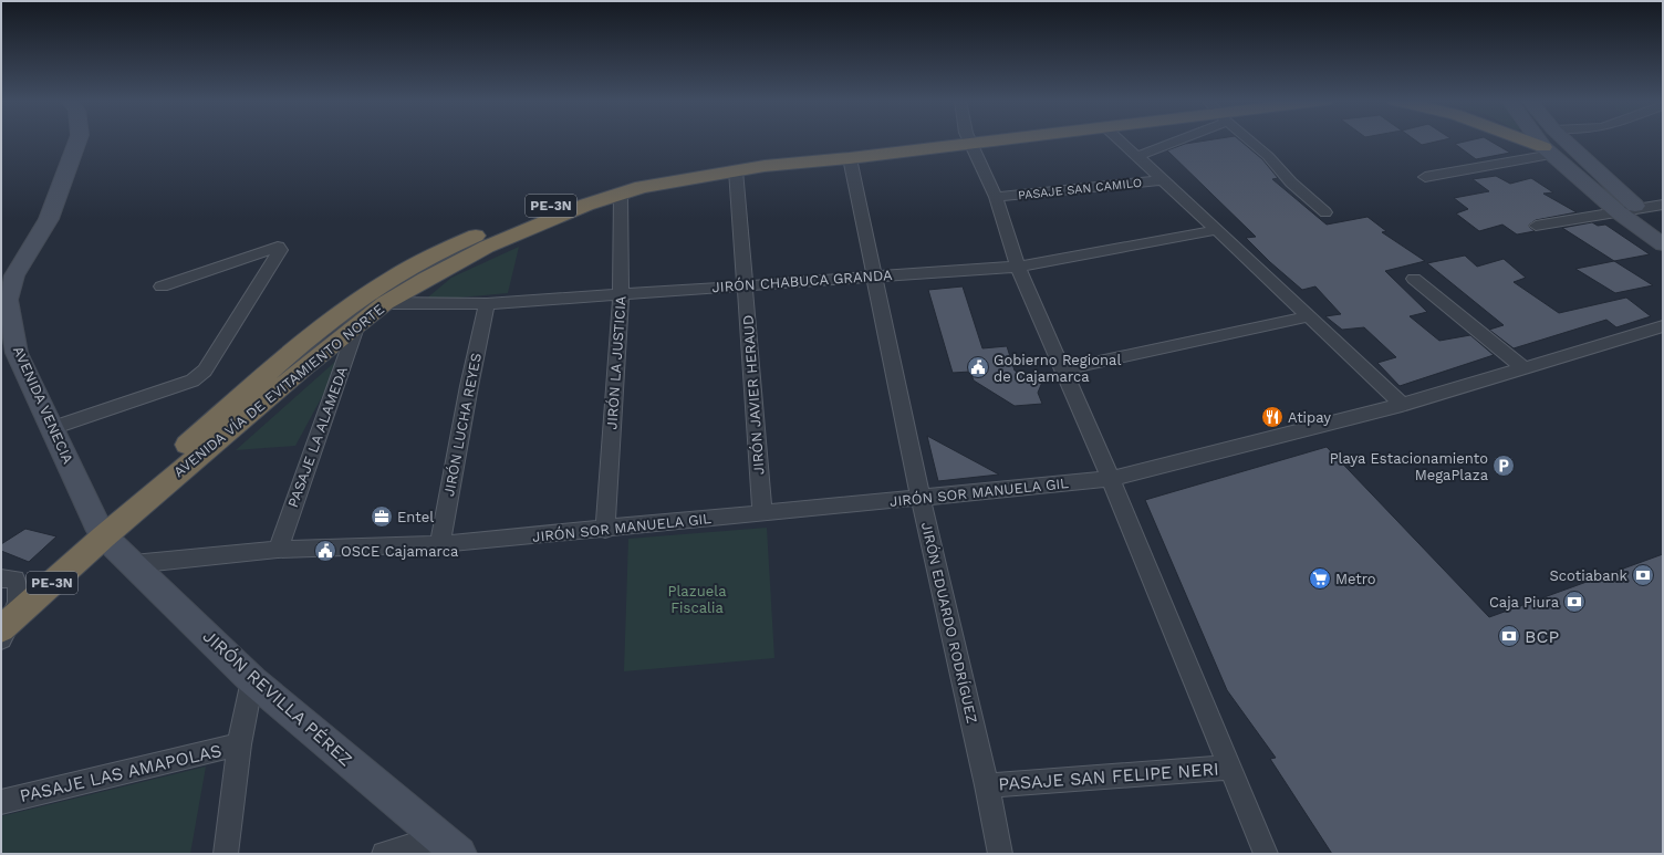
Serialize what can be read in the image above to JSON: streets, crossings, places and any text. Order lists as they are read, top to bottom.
{
  "streets": {
    "highway": ["PE-3N", "AVENIDA VÍA DE EVITAMIENTO NORTE"],
    "street": [
      "PASAJE SAN CAMILO",
      "JIRÓN CHABUCA GRANDA",
      "JIRÓN LA JUSTICIA",
      "JIRÓN JAVIER HERAUD",
      "AVENIDA VENECIA",
      "JIRÓN LUCHA REYES",
      "PASAJE LA ALAMEDA",
      "JIRÓN SOR MANUELA GIL",
      "JIRÓN EDUARDO RODRÍGUEZ",
      "JIRÓN REVILLA PÉREZ",
      "PASAJE LAS AMAPOLAS",
      "PASAJE SAN FELIPE NERI"
    ]
  },
  "crossings": [
    ["JIRÓN CHABUCA GRANDA", "JIRÓN LA JUSTICIA"],
    ["JIRÓN CHABUCA GRANDA", "AVENIDA VÍA DE EVITAMIENTO NORTE"],
    ["JIRÓN CHABUCA GRANDA", "JIRÓN JAVIER HERAUD"],
    ["JIRÓN CHABUCA GRANDA", "JIRÓN LUCHA REYES"],
    ["JIRÓN CHABUCA GRANDA", "JIRÓN EDUARDO RODRÍGUEZ"],
    ["JIRÓN LA JUSTICIA", "AVENIDA VÍA DE EVITAMIENTO NORTE"],
    ["JIRÓN LA JUSTICIA", "JIRÓN SOR MANUELA GIL"],
    ["AVENIDA VÍA DE EVITAMIENTO NORTE", "JIRÓN JAVIER HERAUD"],
    ["AVENIDA VÍA DE EVITAMIENTO NORTE", "AVENIDA VENECIA"],
    ["AVENIDA VÍA DE EVITAMIENTO NORTE", "PASAJE LA ALAMEDA"],
    ["AVENIDA VÍA DE EVITAMIENTO NORTE", "JIRÓN EDUARDO RODRÍGUEZ"],
    ["AVENIDA VÍA DE EVITAMIENTO NORTE", "JIRÓN REVILLA PÉREZ"],
    ["JIRÓN JAVIER HERAUD", "JIRÓN SOR MANUELA GIL"],
    ["AVENIDA VENECIA", "JIRÓN REVILLA PÉREZ"],
    ["JIRÓN LUCHA REYES", "JIRÓN SOR MANUELA GIL"],
    ["PASAJE LA ALAMEDA", "JIRÓN SOR MANUELA GIL"],
    ["JIRÓN SOR MANUELA GIL", "JIRÓN EDUARDO RODRÍGUEZ"],
    ["JIRÓN SOR MANUELA GIL", "JIRÓN REVILLA PÉREZ"],
    ["JIRÓN EDUARDO RODRÍGUEZ", "PASAJE SAN FELIPE NERI"]
  ],
  "parks": ["Plazuela Fiscalia"],
  "places": {
    "public building": ["Gobierno Regional de Cajamarca", "OSCE Cajamarca"],
    "restaurant": ["Atipay"],
    "parking": ["Playa Estacionamiento MegaPlaza"],
    "office": ["Entel"],
    "bank": ["Scotiabank", "Caja Piura", "BCP"],
    "supermarket": ["Metro"]
  }
}
